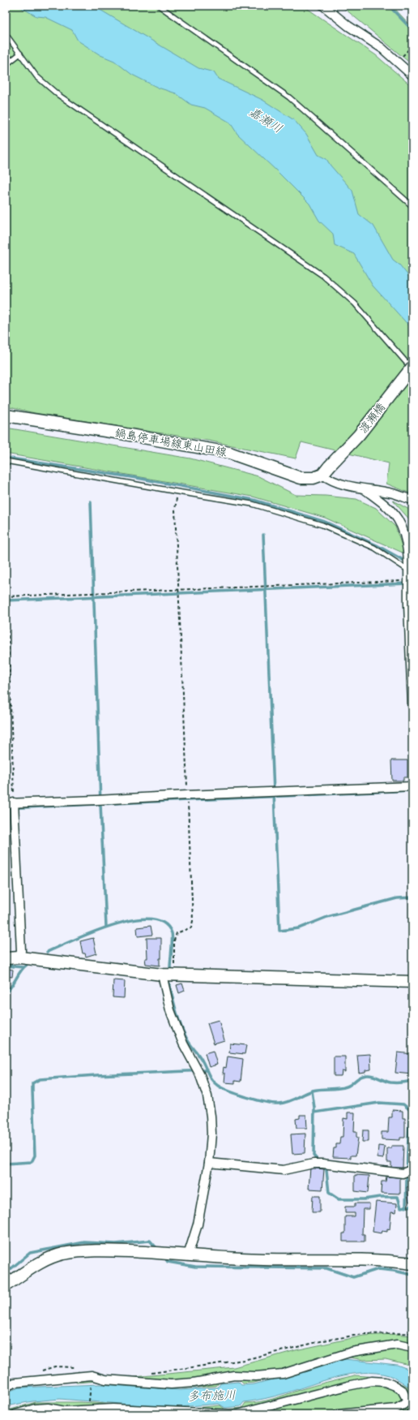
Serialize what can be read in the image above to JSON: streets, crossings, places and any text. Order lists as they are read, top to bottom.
{
  "streets": {
    "street": ["渡瀬橋", "鍋島停車場線東山田線"]
  },
  "crossings": [
    ["渡瀬橋", "鍋島停車場線東山田線"]
  ],
  "water": ["嘉瀬川", "多布施川"]
}
